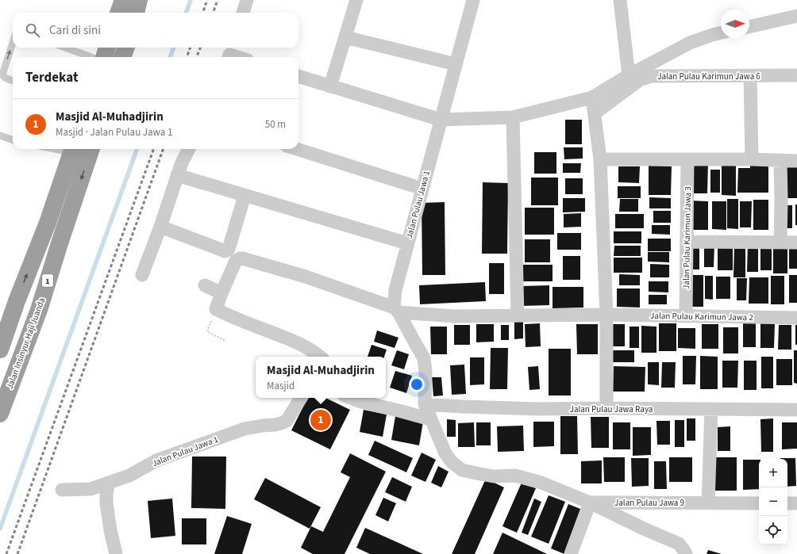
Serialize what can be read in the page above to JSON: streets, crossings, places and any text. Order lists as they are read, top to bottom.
{
  "streets": {
    "highway": ["1", "Jalan Insinyur Haji Juanda"],
    "street": [
      "Jalan Pulau Karimun Jawa 6",
      "Jalan Pulau Jawa 1",
      "Jalan Pulau Karimun Jawa 3",
      "Jalan Pulau Karimun Jawa 2",
      "Jalan Pulau Jawa Raya",
      "Jalan Pulau Jawa 9"
    ]
  },
  "crossings": [
    ["Jalan Pulau Jawa 1", "Jalan Pulau Karimun Jawa 2"],
    ["Jalan Pulau Karimun Jawa 3", "Jalan Pulau Karimun Jawa 2"]
  ],
  "north": "right",
  "page": {
    "search": "Cari di sini",
    "heading": "Terdekat",
    "list": [
      {
        "mark": "1",
        "name": "Masjid Al-Muhadjirin",
        "note": "Masjid · Jalan Pulau Jawa 1",
        "value": "50 m"
      }
    ],
    "popup": ["Masjid Al-Muhadjirin", "Masjid"],
    "pins": "1",
    "map_buttons": ["+", "−"]
  }
}
